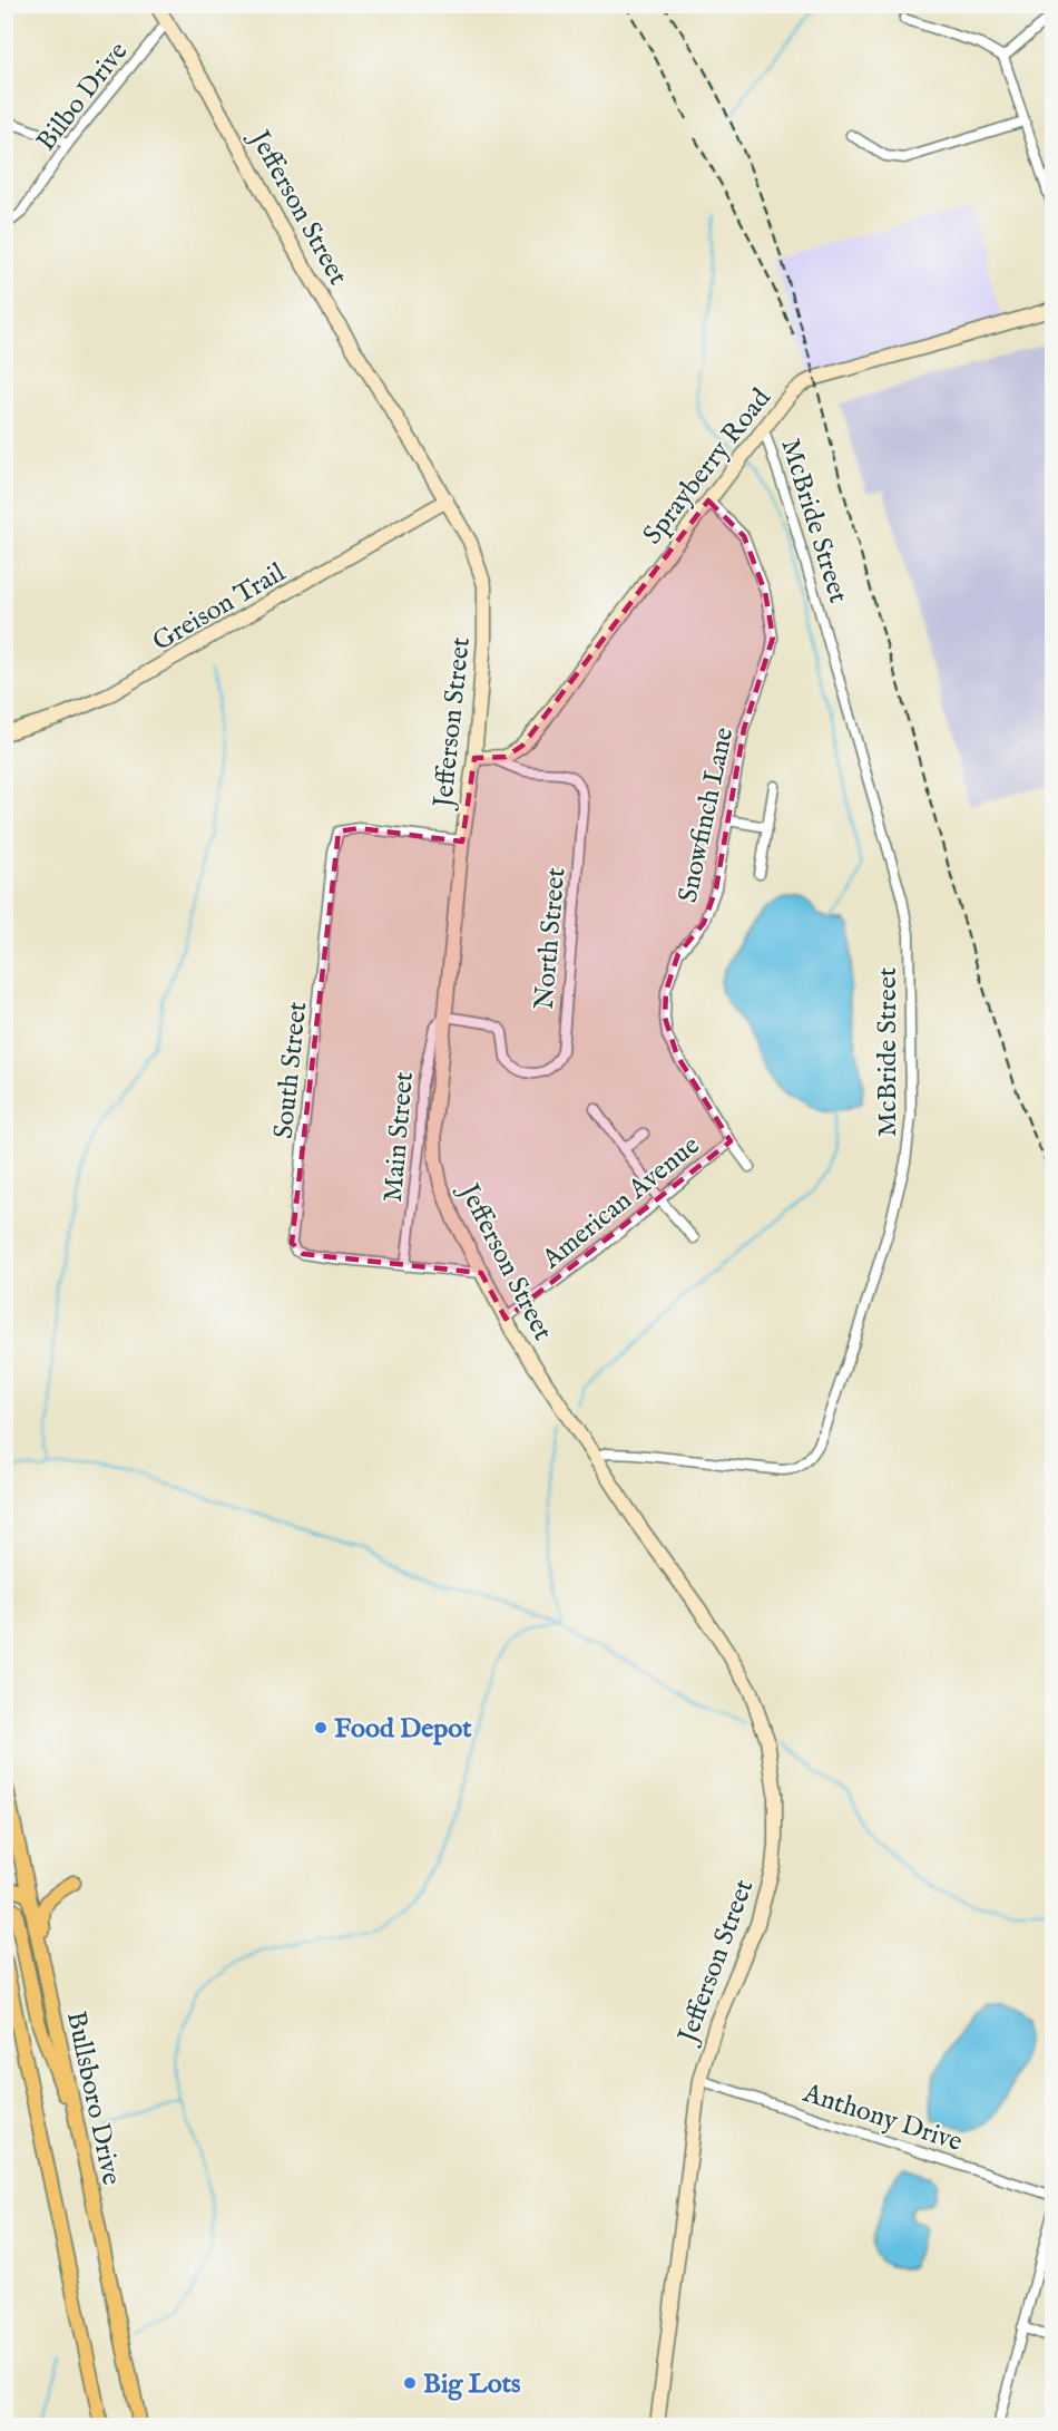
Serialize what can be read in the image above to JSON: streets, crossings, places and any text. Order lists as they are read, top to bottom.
{
  "streets": {
    "main road": ["Bullsboro Drive"],
    "street": [
      "Bilbo Drive",
      "Jefferson Street",
      "Sprayberry Road",
      "McBride Street",
      "Greison Trail",
      "Snowfinch Lane",
      "North Street",
      "South Street",
      "Main Street",
      "American Avenue",
      "Anthony Drive"
    ]
  },
  "crossings": [
    ["Bilbo Drive", "Jefferson Street"],
    ["Jefferson Street", "Sprayberry Road"],
    ["Jefferson Street", "McBride Street"],
    ["Jefferson Street", "Greison Trail"],
    ["Jefferson Street", "North Street"],
    ["Jefferson Street", "South Street"],
    ["Jefferson Street", "Main Street"],
    ["Jefferson Street", "American Avenue"],
    ["Jefferson Street", "Anthony Drive"],
    ["Sprayberry Road", "McBride Street"],
    ["Sprayberry Road", "Snowfinch Lane"],
    ["Sprayberry Road", "North Street"],
    ["Snowfinch Lane", "American Avenue"],
    ["North Street", "Main Street"],
    ["South Street", "Main Street"]
  ],
  "places": ["Food Depot", "Big Lots"]
}
